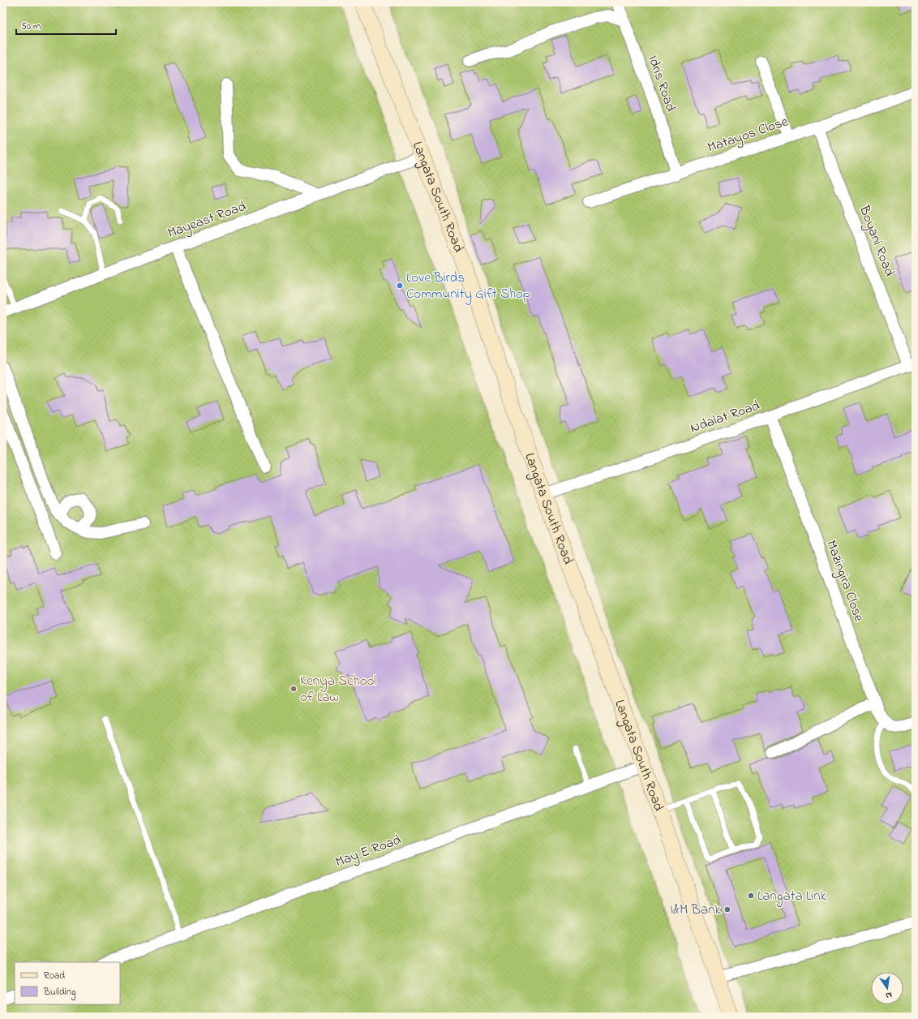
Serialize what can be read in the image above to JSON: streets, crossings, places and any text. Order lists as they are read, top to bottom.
{
  "streets": {
    "street": [
      "Idris Road",
      "Matayos Close",
      "Langata South Road",
      "Mayeast Road",
      "Boyani Road",
      "Ndalat Road",
      "Mazingira Close",
      "May E Road"
    ]
  },
  "crossings": [
    ["Idris Road", "Matayos Close"],
    ["Matayos Close", "Boyani Road"],
    ["Langata South Road", "Mayeast Road"],
    ["Langata South Road", "Ndalat Road"],
    ["Langata South Road", "May E Road"],
    ["Boyani Road", "Ndalat Road"],
    ["Ndalat Road", "Mazingira Close"]
  ],
  "places": [
    "Love Birds Community Gift Shop",
    "Kenya School of Law",
    "Langata Link",
    "I&M Bank"
  ],
  "legend": ["Road", "Building"],
  "scale_bar": "50 m",
  "north": "bottom"
}
